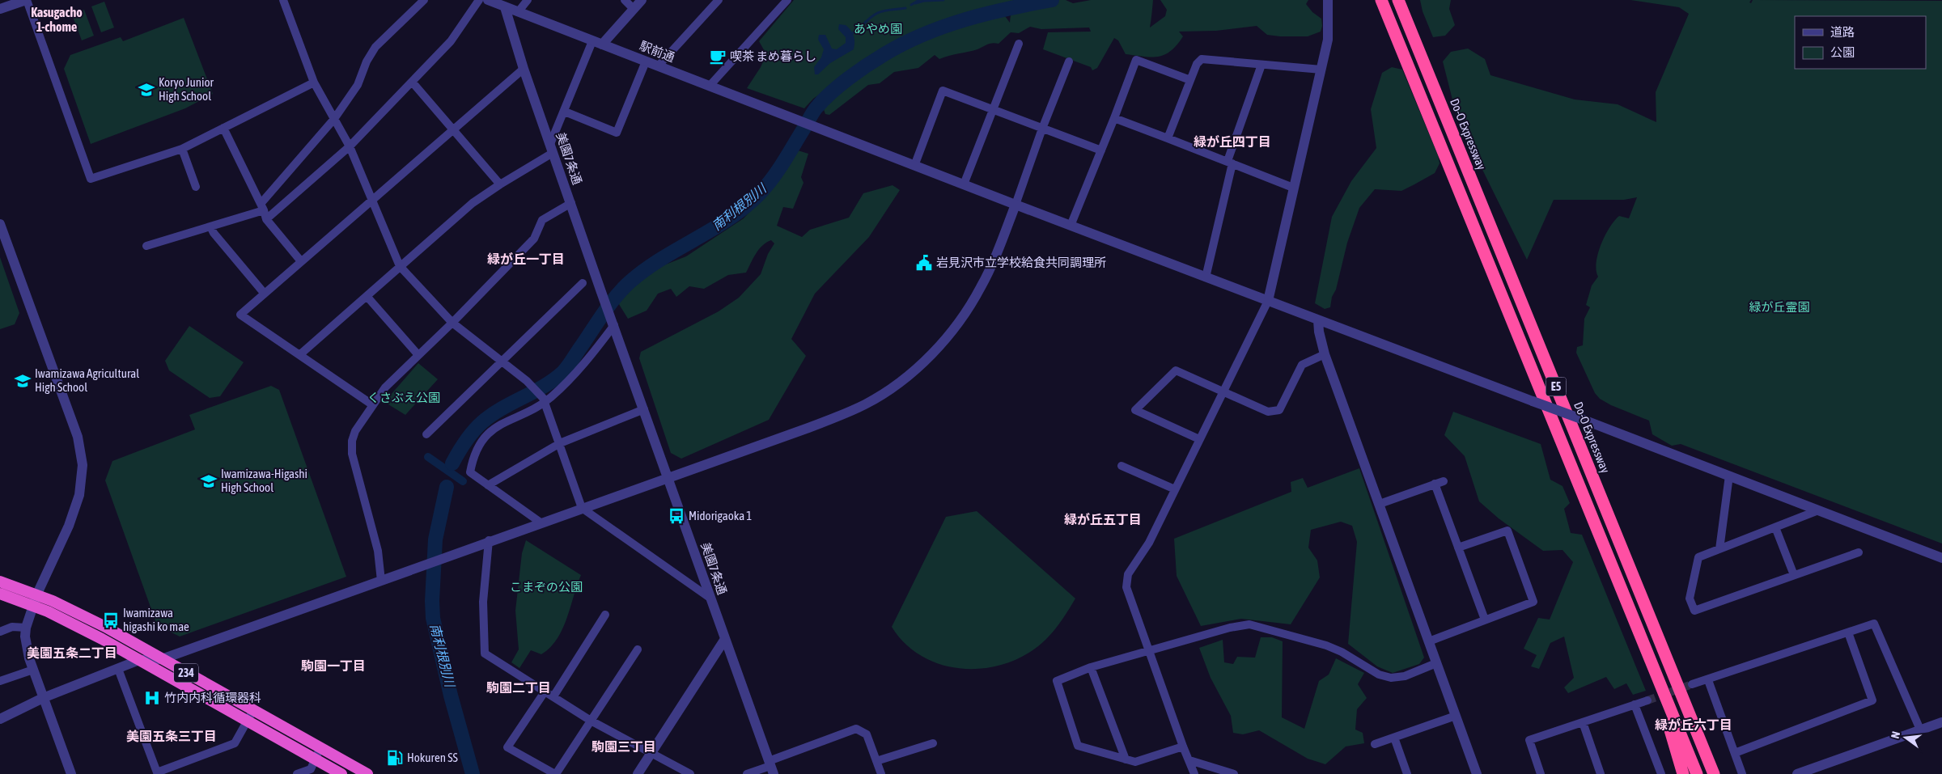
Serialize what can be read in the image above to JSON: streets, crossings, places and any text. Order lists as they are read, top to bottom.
{
  "streets": {
    "highway": ["Do-O Expressway", "E5", "234"],
    "street": ["駅前通", "美園7条通"]
  },
  "crossings": [
    ["駅前通", "美園7条通"]
  ],
  "districts": [
    "Kasugacho 1-chome",
    "緑が丘四丁目",
    "緑が丘一丁目",
    "緑が丘五丁目",
    "美園五条二丁目",
    "駒園一丁目",
    "駒園二丁目",
    "緑が丘六丁目",
    "美園五条三丁目",
    "駒園三丁目"
  ],
  "water": ["南利根別川"],
  "parks": [
    "あやめ園",
    "緑が丘霊園",
    "くさぶえ公園",
    "こまぞの公園"
  ],
  "places": {
    "cafe": ["喫茶 まめ暮らし"],
    "school or university": ["Koryo Junior High School", "Iwamizawa Agricultural High School", "Iwamizawa-Higashi High School"],
    "public building": ["岩見沢市立学校給食共同調理所"],
    "bus stop": ["Midorigaoka 1", "Iwamizawa higashi ko mae"],
    "hospital": ["竹内内科循環器科"],
    "fuel station": ["Hokuren SS"]
  },
  "legend": ["道路", "公園"],
  "north": "left"
}
